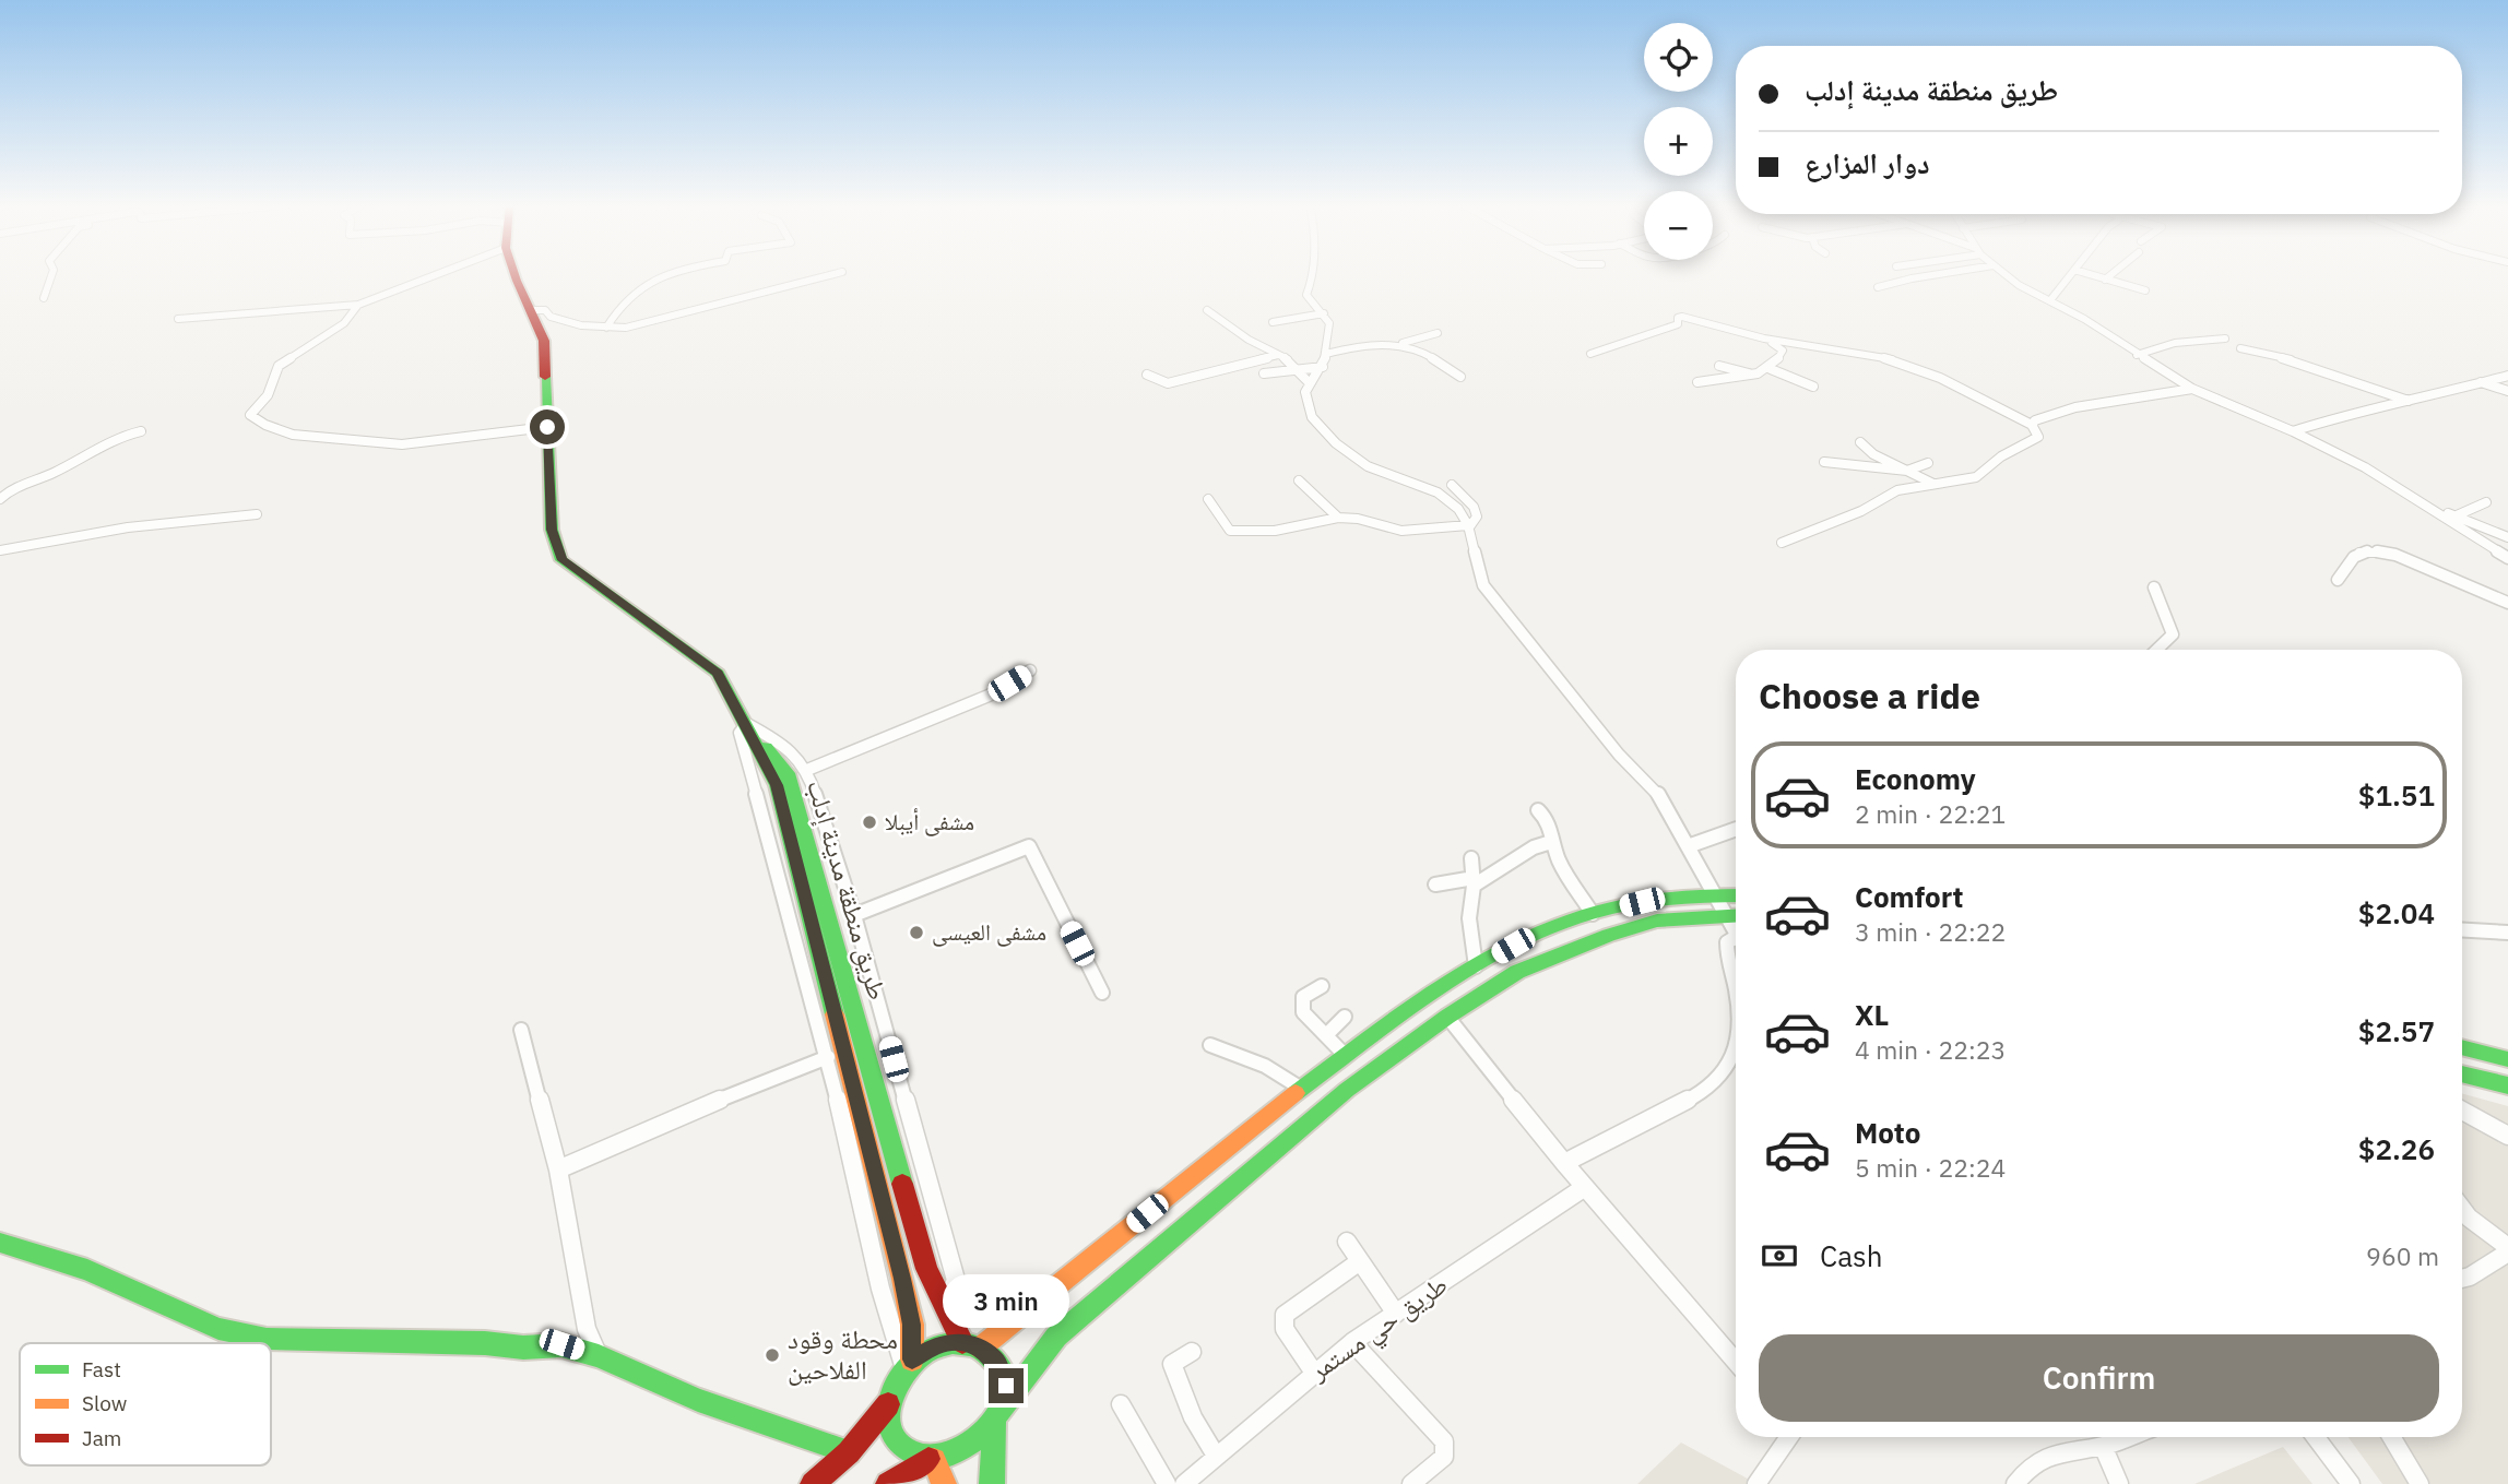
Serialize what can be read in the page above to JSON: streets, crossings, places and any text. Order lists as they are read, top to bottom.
{
  "streets": {
    "main road": ["طريق منطقة مدينة إدلب"],
    "street": ["طريق حي مستمر"]
  },
  "places": ["مشفى أيبلا", "مشفى العيسى", "محطة وقود الفلاحين"],
  "legend": ["Fast", "Slow", "Jam"],
  "page": {
    "map_buttons": ["+", "−"],
    "banner": ["طريق منطقة مدينة إدلب", "دوار المزارع"],
    "heading": "Choose a ride",
    "list": [
      {
        "name": "Economy",
        "note": "2 min · 22:21",
        "value": "$1.51"
      },
      {
        "name": "Comfort",
        "note": "3 min · 22:22",
        "value": "$2.04"
      },
      {
        "name": "XL",
        "note": "4 min · 22:23",
        "value": "$2.57"
      },
      {
        "name": "Moto",
        "note": "5 min · 22:24",
        "value": "$2.26"
      }
    ],
    "pay": ["Cash", "960 m"],
    "bubble": "3 min",
    "buttons": "Confirm"
  }
}
